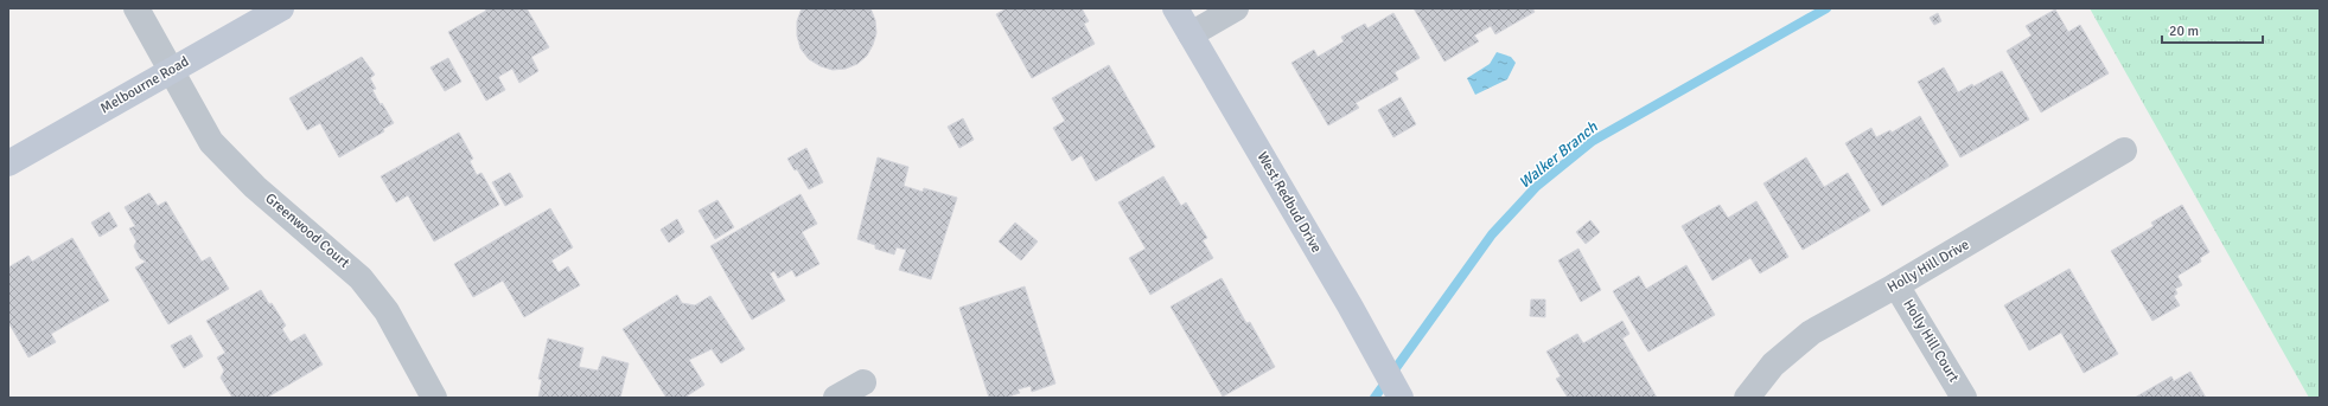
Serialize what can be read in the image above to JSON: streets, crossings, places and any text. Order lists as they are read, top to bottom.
{
  "streets": {
    "street": [
      "Melbourne Road",
      "West Redbud Drive",
      "Greenwood Court",
      "Holly Hill Drive",
      "Holly Hill Court"
    ]
  },
  "crossings": [
    ["Melbourne Road", "Greenwood Court"],
    ["Holly Hill Drive", "Holly Hill Court"]
  ],
  "water": ["Walker Branch"],
  "scale_bar": "20 m"
}
